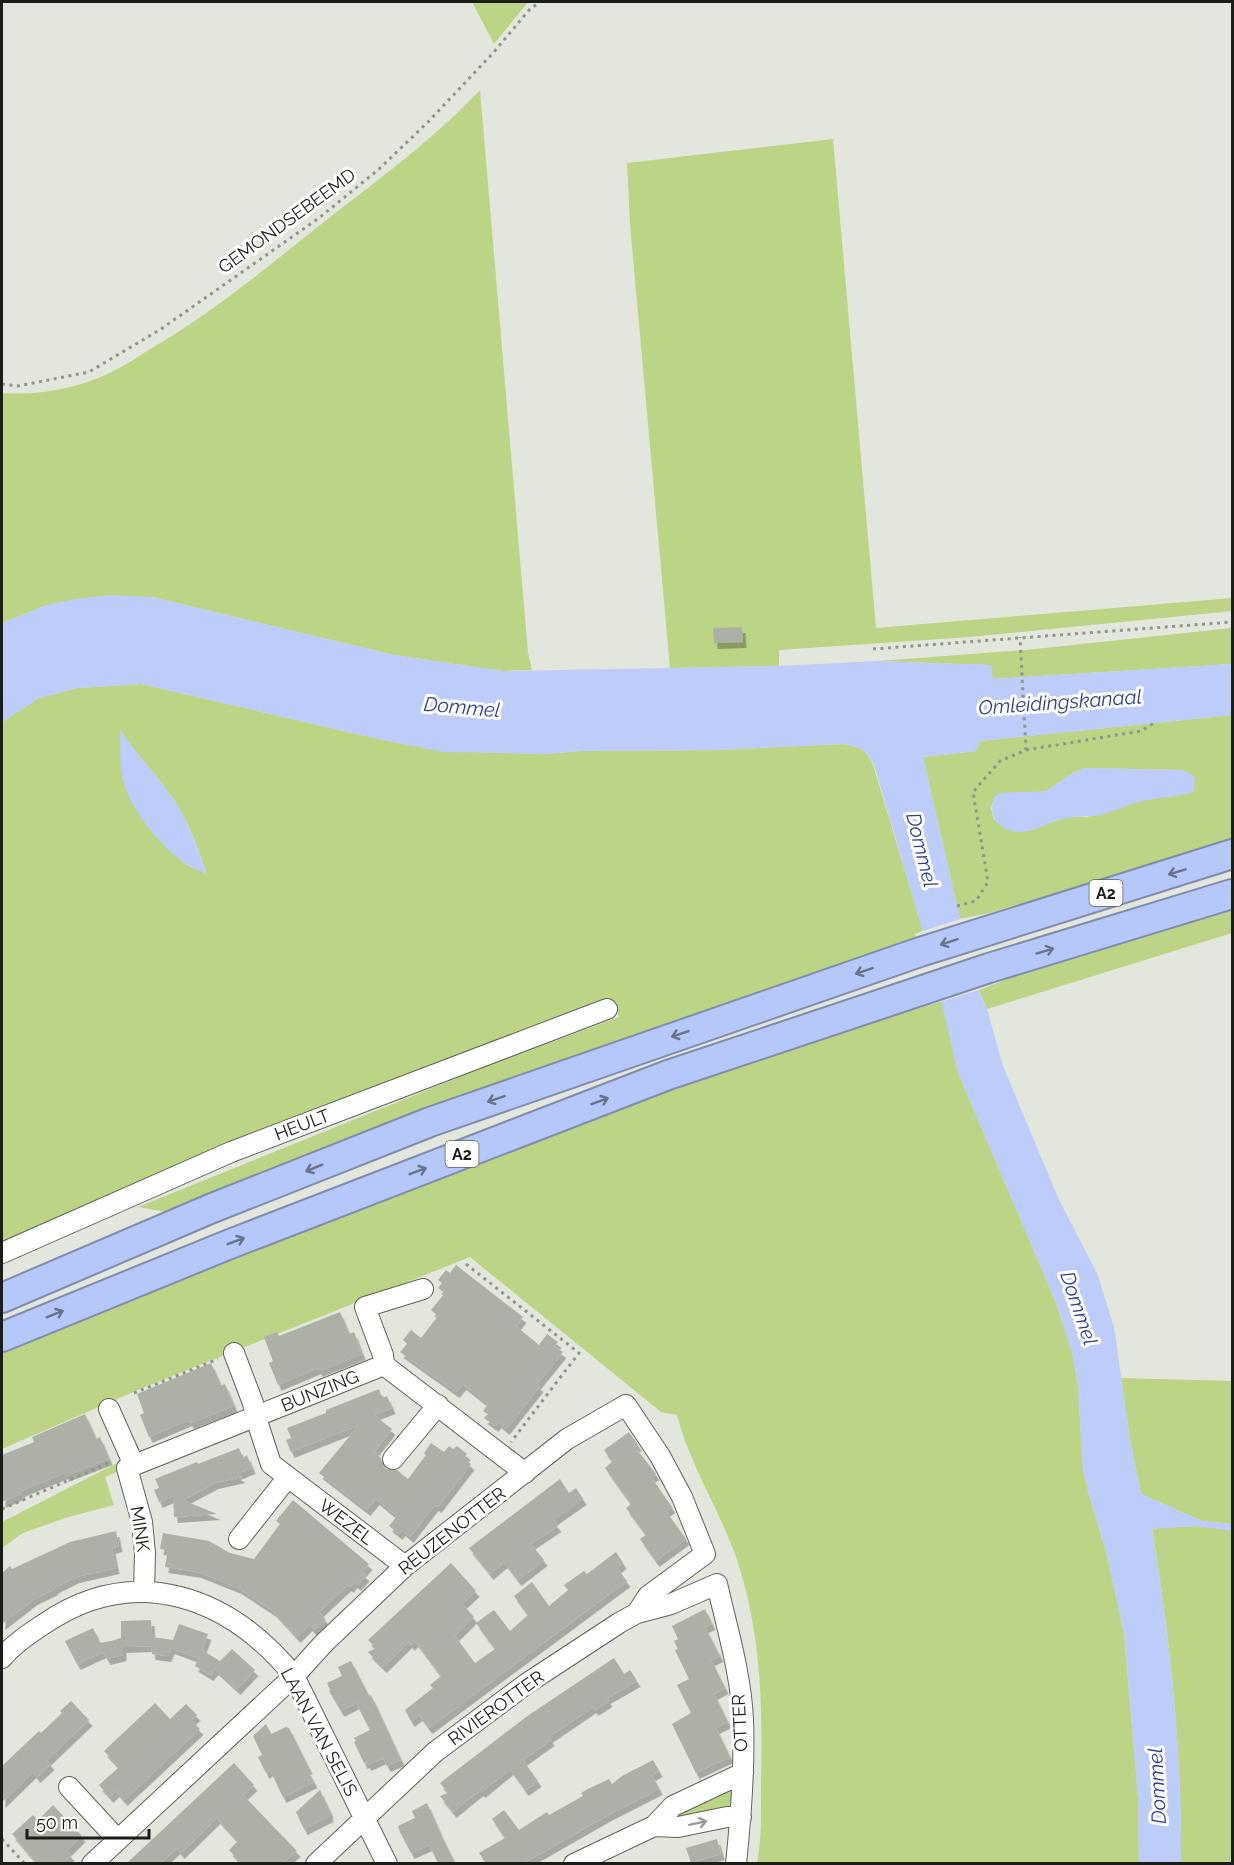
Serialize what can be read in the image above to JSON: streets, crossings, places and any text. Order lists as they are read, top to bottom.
{
  "streets": {
    "highway": ["A2"],
    "street": [
      "HEULT",
      "BUNZING",
      "WEZEL",
      "MINK",
      "REUZENOTTER",
      "RIVIEROTTER",
      "OTTER",
      "LAAN VAN SELIS"
    ],
    "path": ["GEMONDSEBEEMD"]
  },
  "crossings": [
    ["BUNZING", "WEZEL"],
    ["BUNZING", "MINK"],
    ["WEZEL", "REUZENOTTER"],
    ["MINK", "LAAN VAN SELIS"],
    ["REUZENOTTER", "RIVIEROTTER"],
    ["REUZENOTTER", "LAAN VAN SELIS"],
    ["RIVIEROTTER", "OTTER"],
    ["RIVIEROTTER", "LAAN VAN SELIS"]
  ],
  "water": ["Omleidingskanaal", "Dommel"],
  "scale_bar": "50 m"
}
